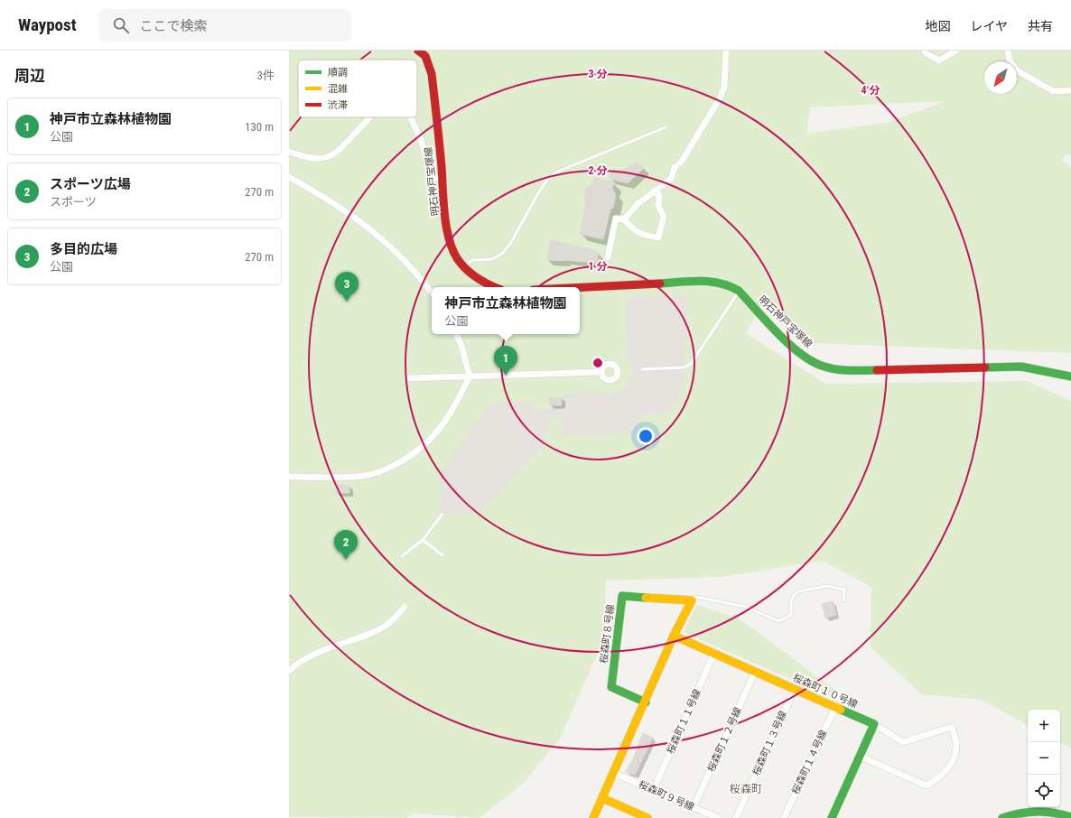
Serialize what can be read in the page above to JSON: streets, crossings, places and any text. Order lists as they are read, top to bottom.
{
  "streets": {
    "street": [
      "明石神戸宝塚線",
      "桜森町８号線",
      "桜森町１０号線",
      "桜森町１１号線",
      "桜森町１２号線",
      "桜森町１３号線",
      "桜森町１４号線",
      "桜森町９号線"
    ]
  },
  "crossings": [
    ["桜森町１０号線", "桜森町１１号線"],
    ["桜森町１０号線", "桜森町１２号線"],
    ["桜森町１０号線", "桜森町１３号線"],
    ["桜森町１０号線", "桜森町１４号線"],
    ["桜森町１１号線", "桜森町９号線"],
    ["桜森町１２号線", "桜森町９号線"]
  ],
  "districts": ["桜森町"],
  "legend": ["順調", "混雑", "渋滞"],
  "north": "bottom left",
  "page": {
    "header": "Waypost",
    "search": "ここで検索",
    "nav": ["地図", "レイヤ", "共有"],
    "heading": ["周辺", "3件"],
    "list": [
      {
        "mark": "1",
        "name": "神戸市立森林植物園",
        "note": "公園",
        "value": "130 m"
      },
      {
        "mark": "2",
        "name": "スポーツ広場",
        "note": "スポーツ",
        "value": "270 m"
      },
      {
        "mark": "3",
        "name": "多目的広場",
        "note": "公園",
        "value": "270 m"
      }
    ],
    "pins": ["3", "1", "2"],
    "popup": ["神戸市立森林植物園", "公園"],
    "map_buttons": ["+", "−"]
  },
  "rings": [
    "3 分",
    "4 分",
    "2 分",
    "1 分"
  ]
}
